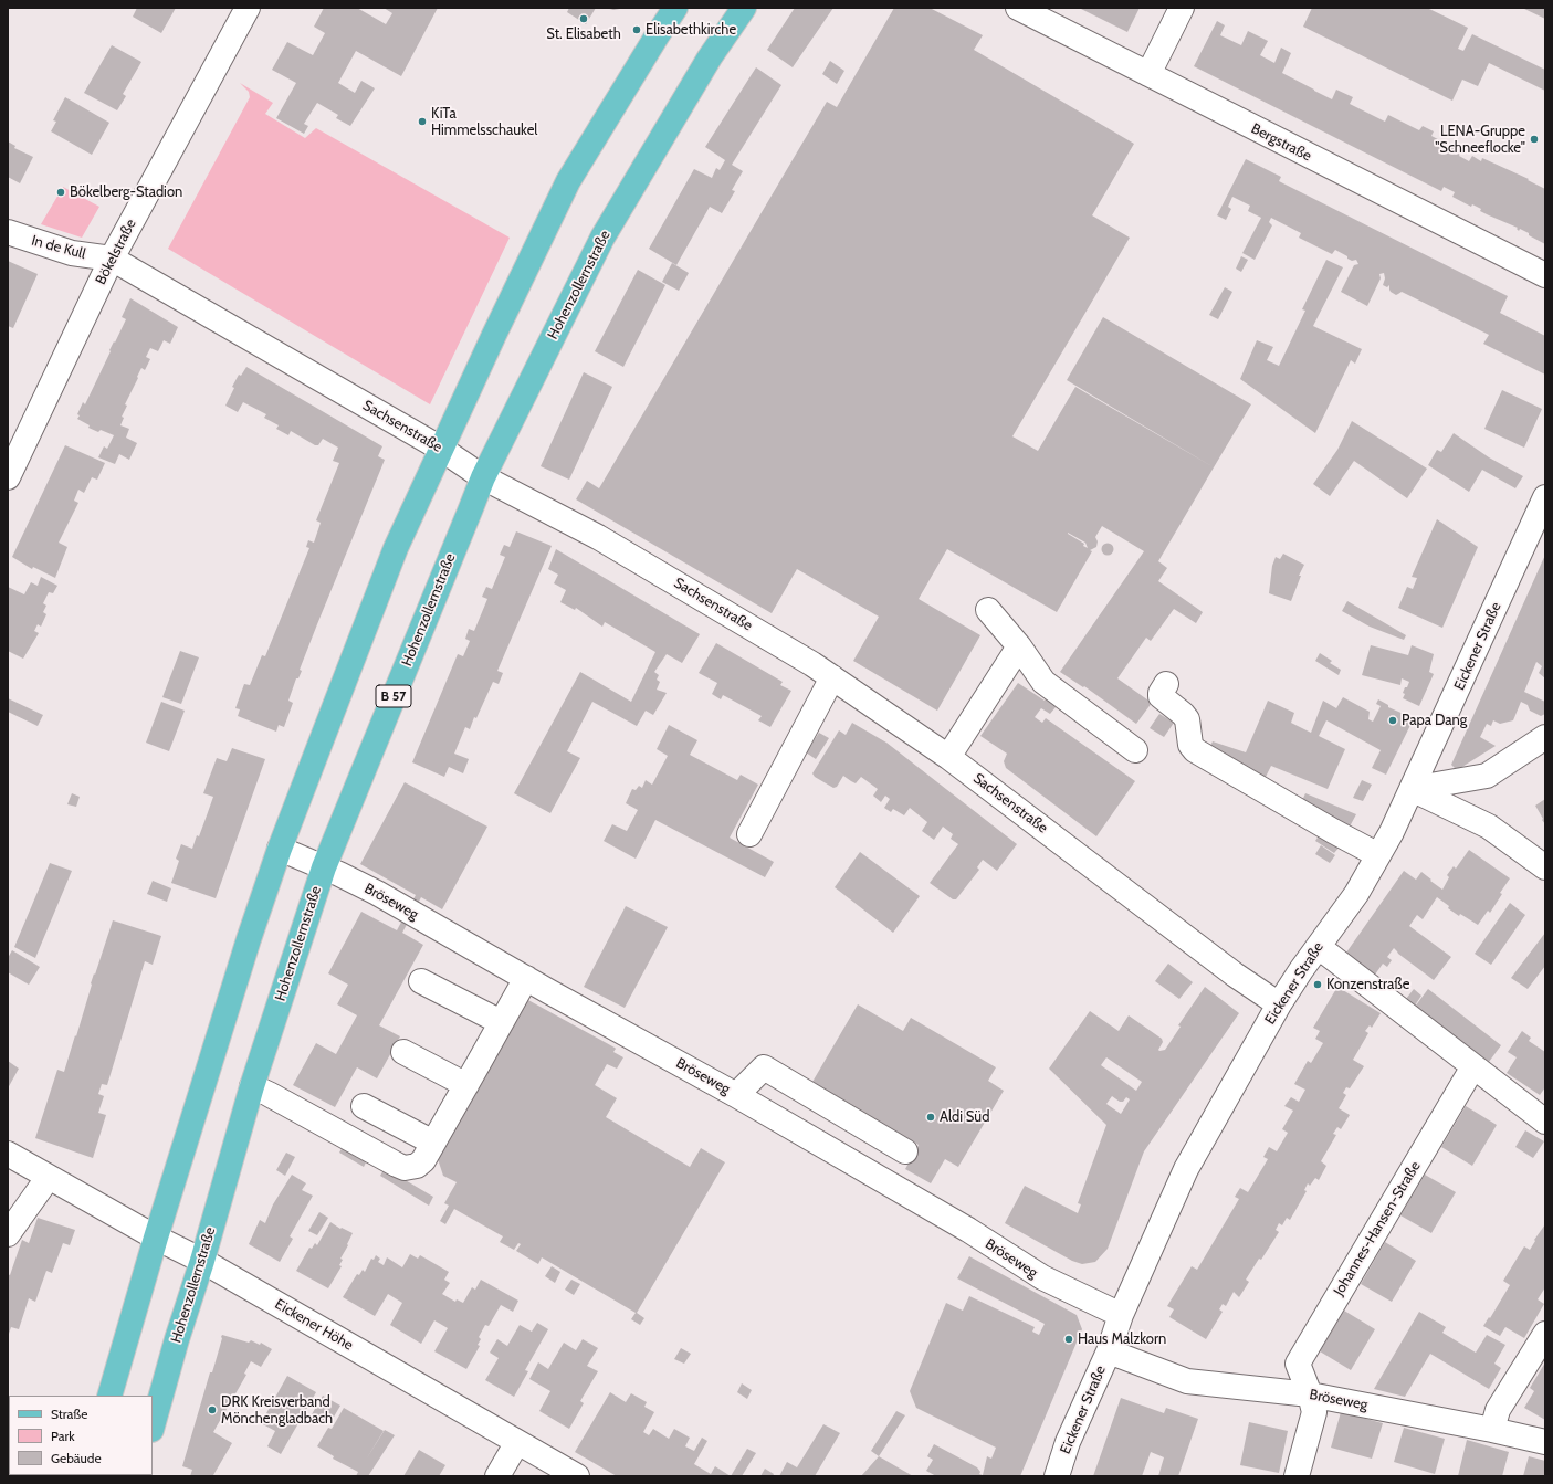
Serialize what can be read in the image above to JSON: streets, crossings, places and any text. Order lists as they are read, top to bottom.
{
  "streets": {
    "main road": ["Hohenzollernstraße", "B 57"],
    "street": [
      "Bergstraße",
      "In de Kull",
      "Bökelstraße",
      "Sachsenstraße",
      "Eickener Straße",
      "Bröseweg",
      "Johannes-Hansen-Straße",
      "Eickener Höhe"
    ]
  },
  "crossings": [
    ["In de Kull", "Bökelstraße"],
    ["In de Kull", "Sachsenstraße"],
    ["Bökelstraße", "Sachsenstraße"],
    ["Hohenzollernstraße", "Sachsenstraße"],
    ["Hohenzollernstraße", "Bröseweg"],
    ["Hohenzollernstraße", "Eickener Höhe"],
    ["Sachsenstraße", "Eickener Straße"],
    ["Eickener Straße", "Bröseweg"],
    ["Bröseweg", "Johannes-Hansen-Straße"]
  ],
  "places": [
    "St. Elisabeth",
    "Elisabethkirche",
    "KiTa Himmelsschaukel",
    "LENA-Gruppe \"Schneeflocke\"",
    "Bökelberg-Stadion",
    "Papa Dang",
    "Konzenstraße",
    "Aldi Süd",
    "Haus Malzkorn",
    "DRK Kreisverband Mönchengladbach"
  ],
  "legend": ["Straße", "Park", "Gebäude"]
}
